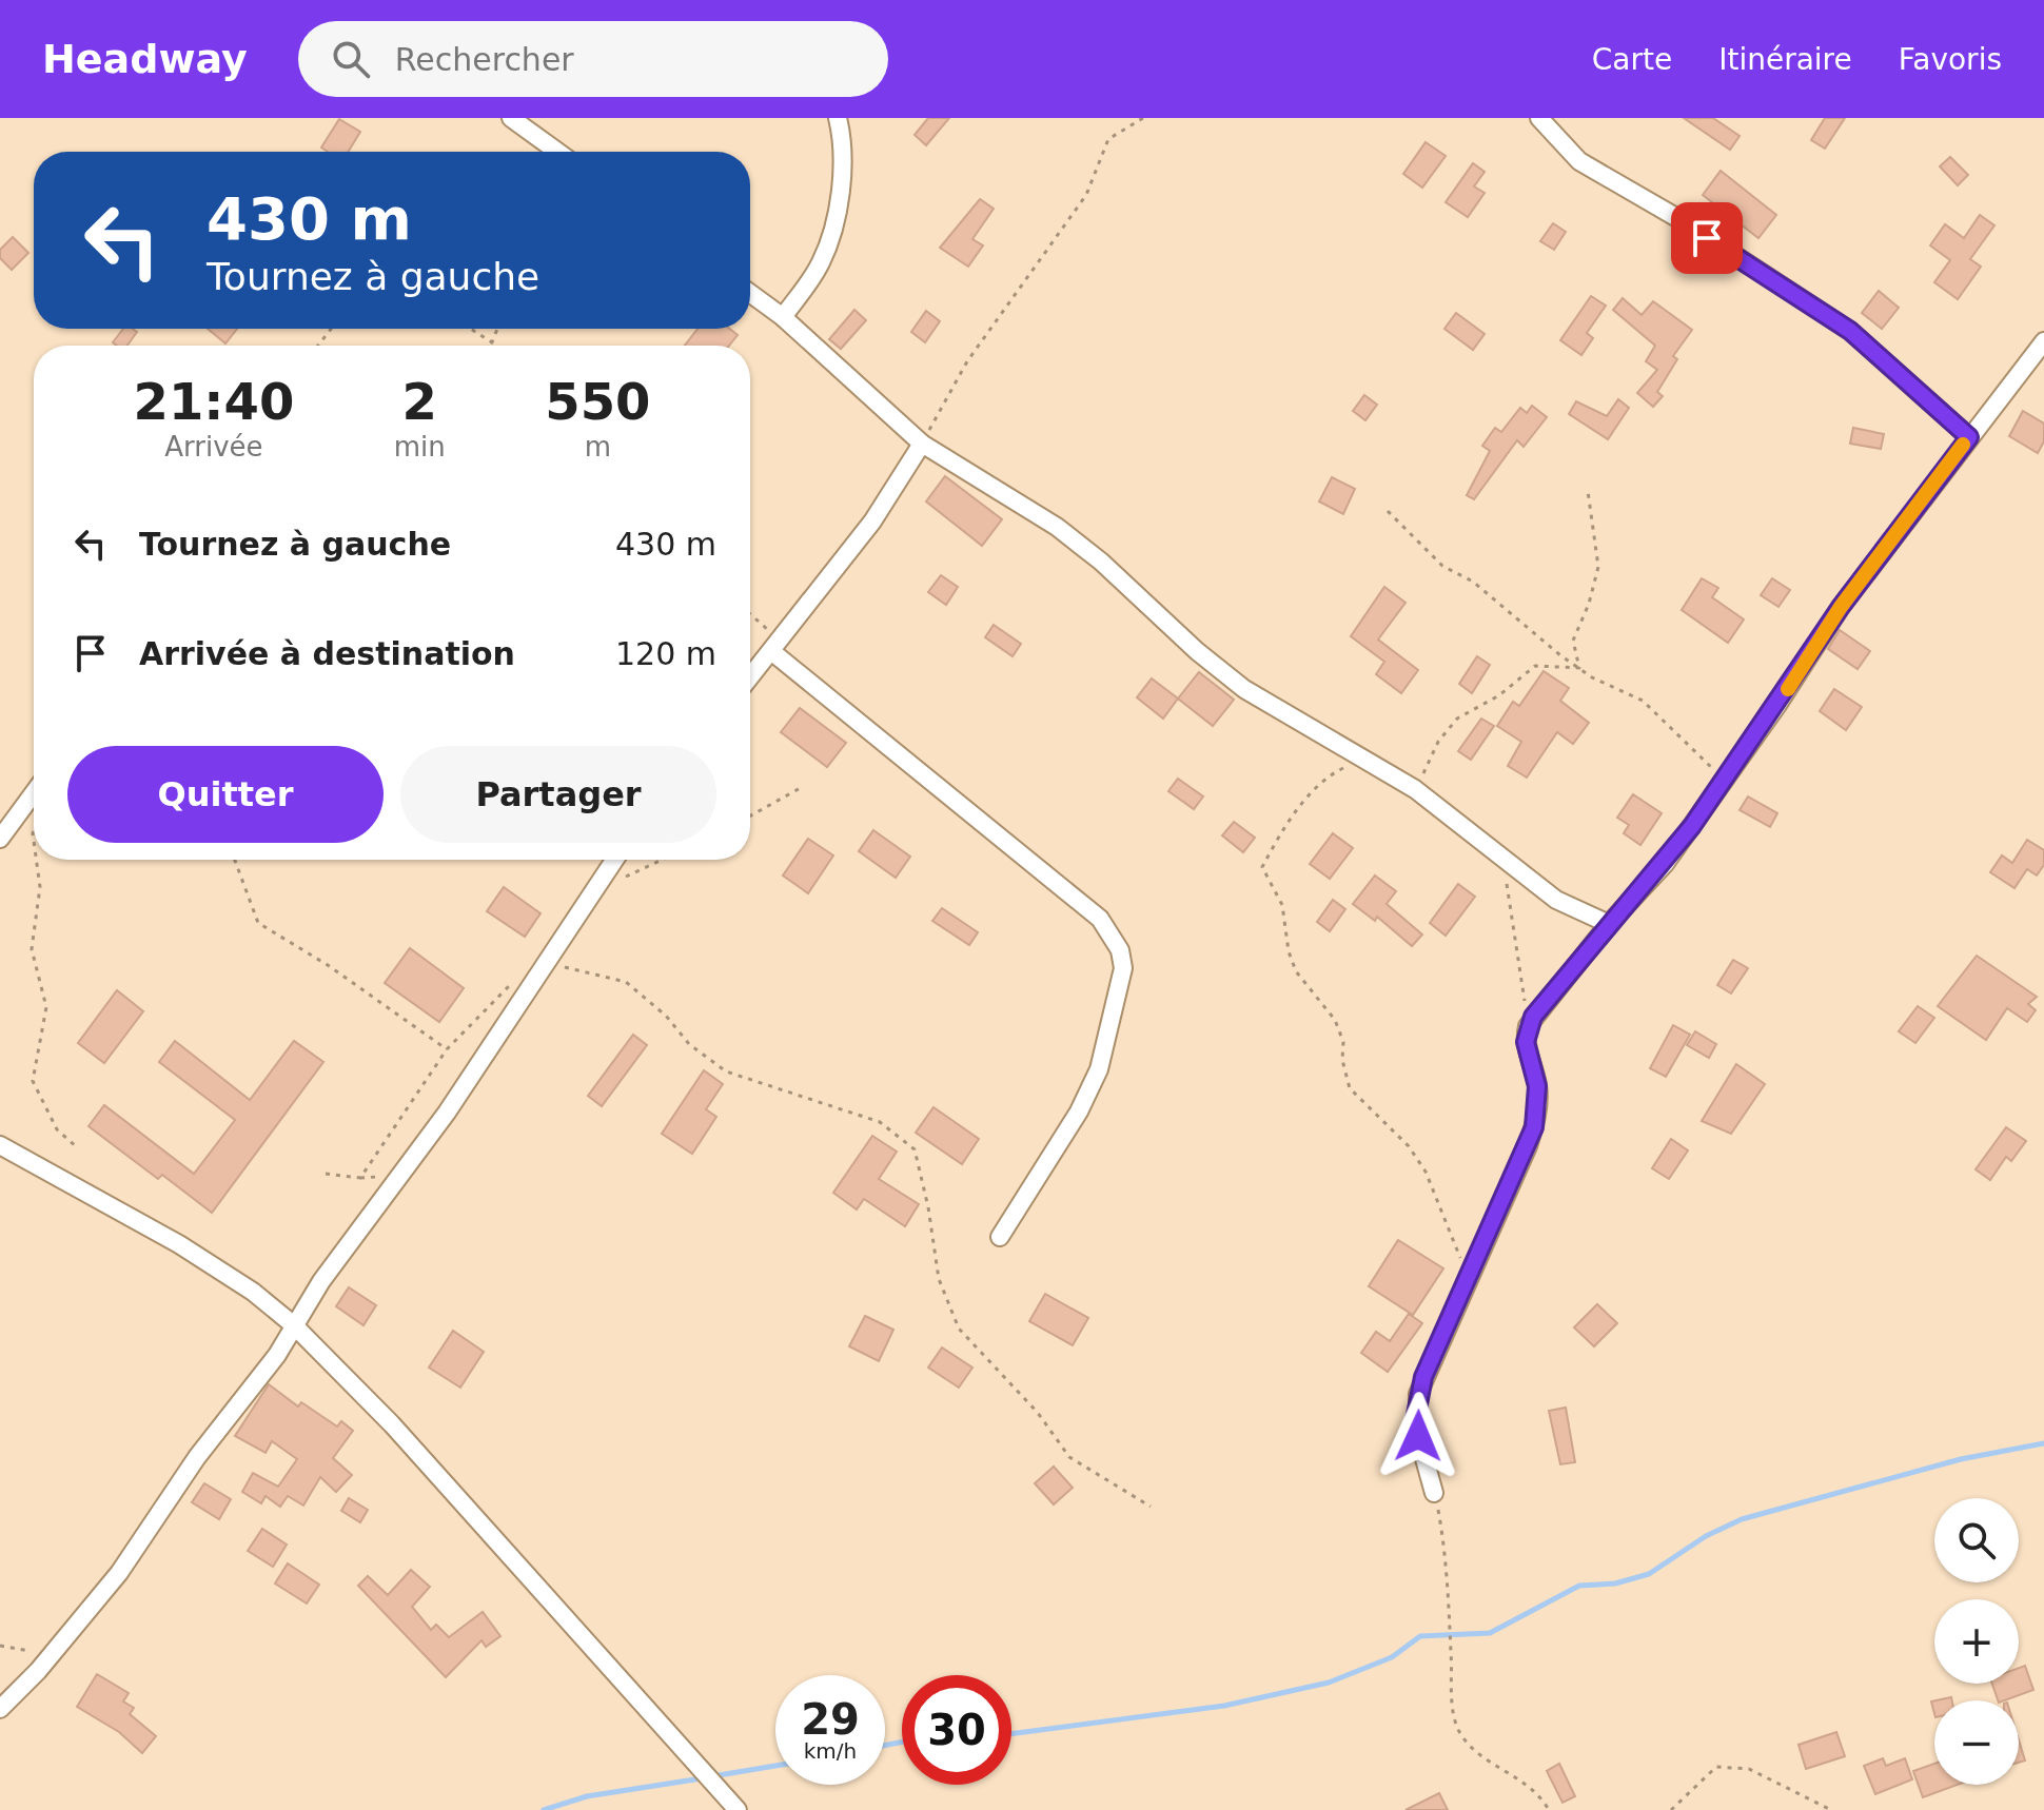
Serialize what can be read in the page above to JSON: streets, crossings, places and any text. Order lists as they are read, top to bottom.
{
  "page": {
    "header": "Headway",
    "search": "Rechercher",
    "nav": ["Carte", "Itinéraire", "Favoris"],
    "turn": ["430 m", "Tournez à gauche"],
    "eta": [
      "21:40",
      "Arrivée",
      "2",
      "min",
      "550",
      "m"
    ],
    "list": [
      {
        "name": "Tournez à gauche",
        "value": "430 m"
      },
      {
        "name": "Arrivée à destination",
        "value": "120 m"
      }
    ],
    "buttons": ["Quitter", "Partager"],
    "map_buttons": ["+", "−"],
    "speed": "29 km/h",
    "limit": "30"
  }
}
